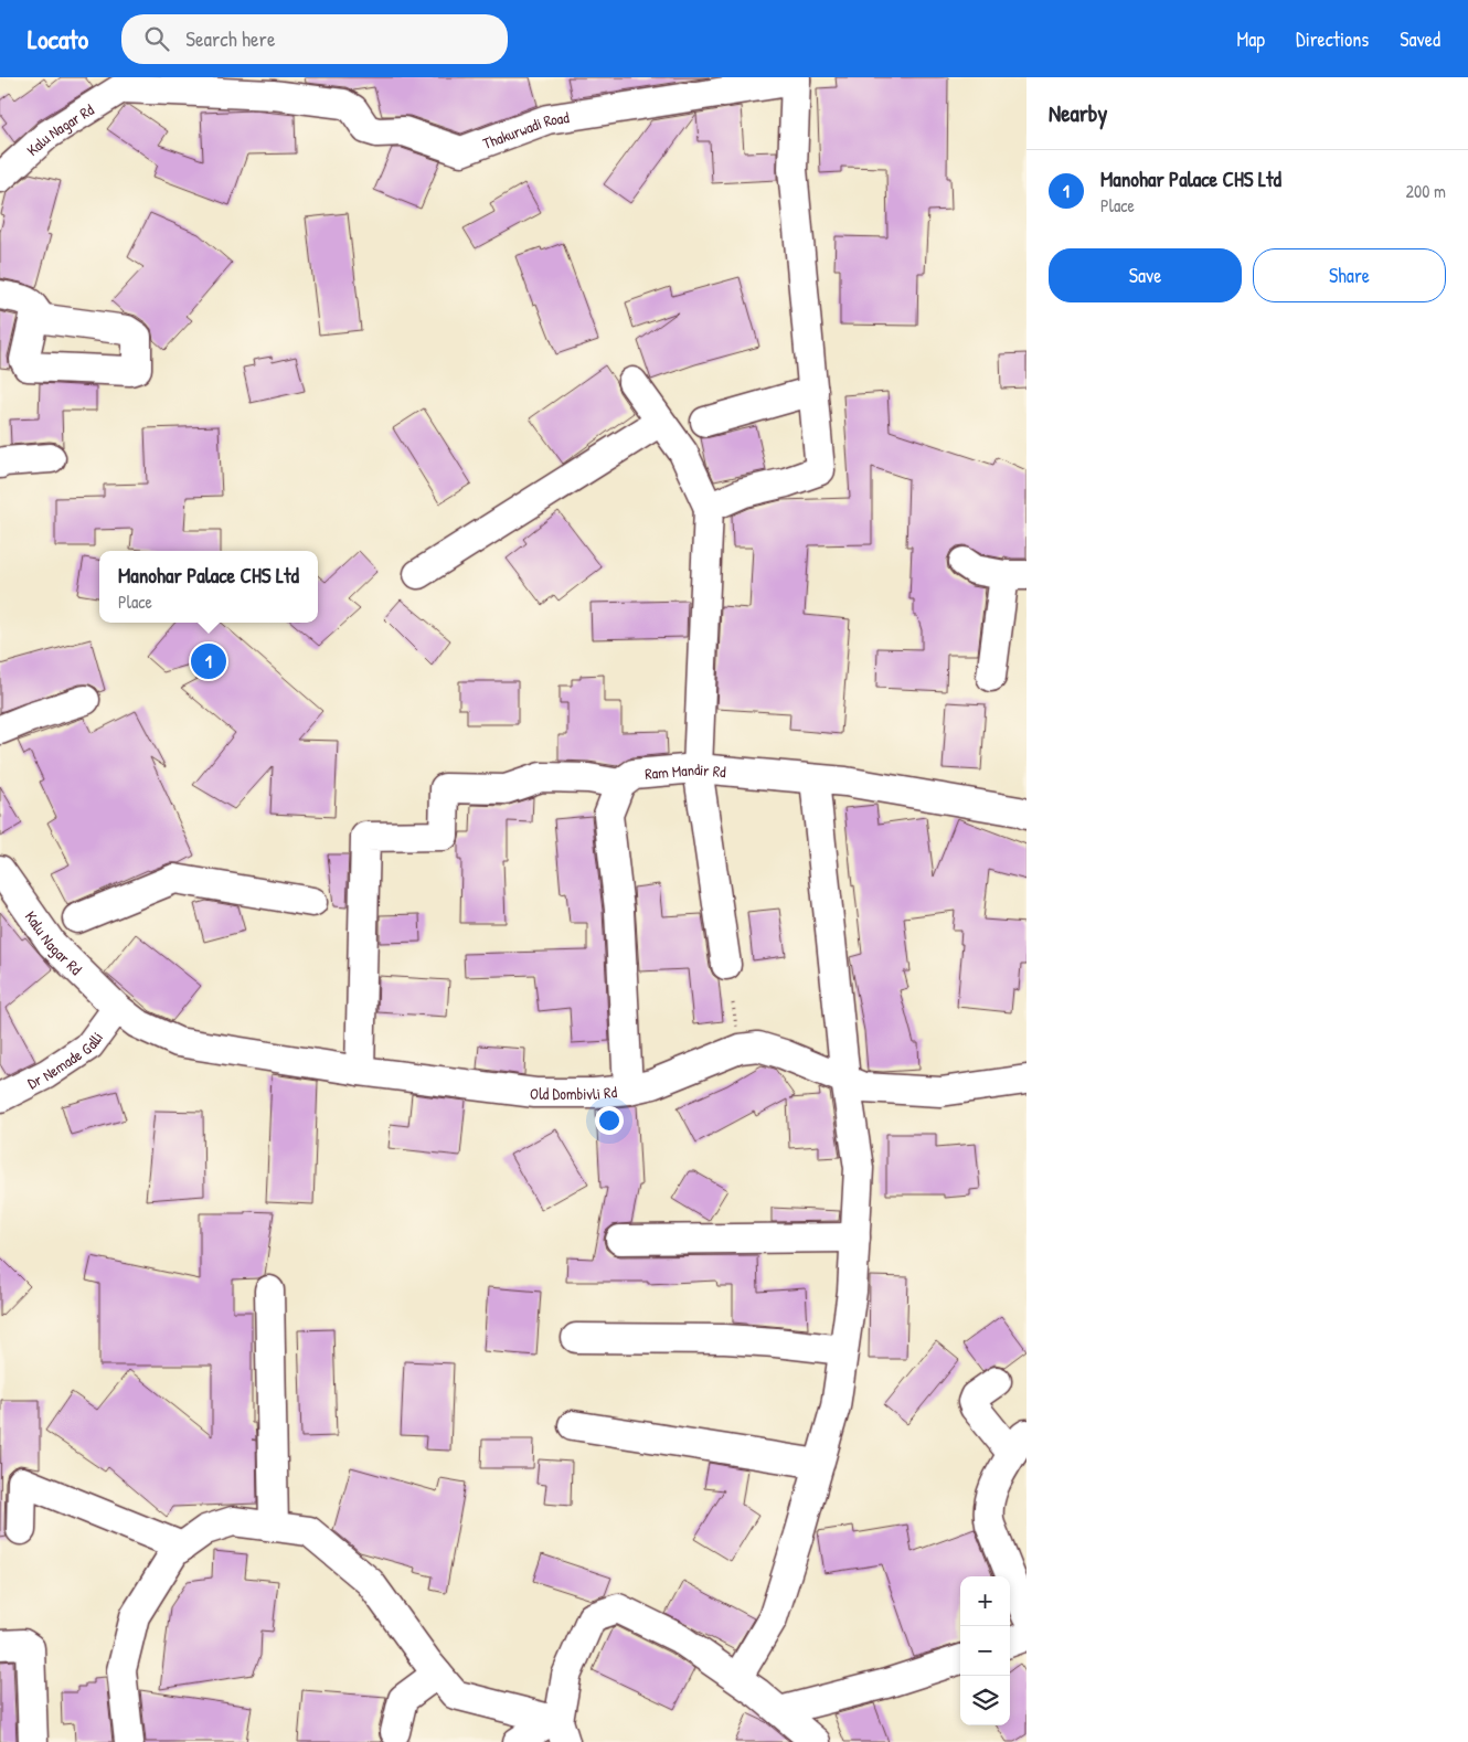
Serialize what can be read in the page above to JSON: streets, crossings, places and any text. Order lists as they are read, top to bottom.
{
  "streets": {
    "street": [
      "Kalu Nagar Rd",
      "Thakurwadi Road",
      "Ram Mandir Rd",
      "Dr Nemade Galli",
      "Old Dombivli Rd"
    ]
  },
  "crossings": [
    ["Kalu Nagar Rd", "Thakurwadi Road"],
    ["Kalu Nagar Rd", "Dr Nemade Galli"],
    ["Kalu Nagar Rd", "Old Dombivli Rd"],
    ["Dr Nemade Galli", "Old Dombivli Rd"]
  ],
  "page": {
    "header": "Locato",
    "search": "Search here",
    "nav": ["Map", "Directions", "Saved"],
    "heading": "Nearby",
    "list": [
      {
        "mark": "1",
        "name": "Manohar Palace CHS Ltd",
        "note": "Place",
        "value": "200 m"
      }
    ],
    "buttons": ["Save", "Share"],
    "popup": ["Manohar Palace CHS Ltd", "Place"],
    "pins": "1",
    "map_buttons": ["+", "−"]
  }
}
